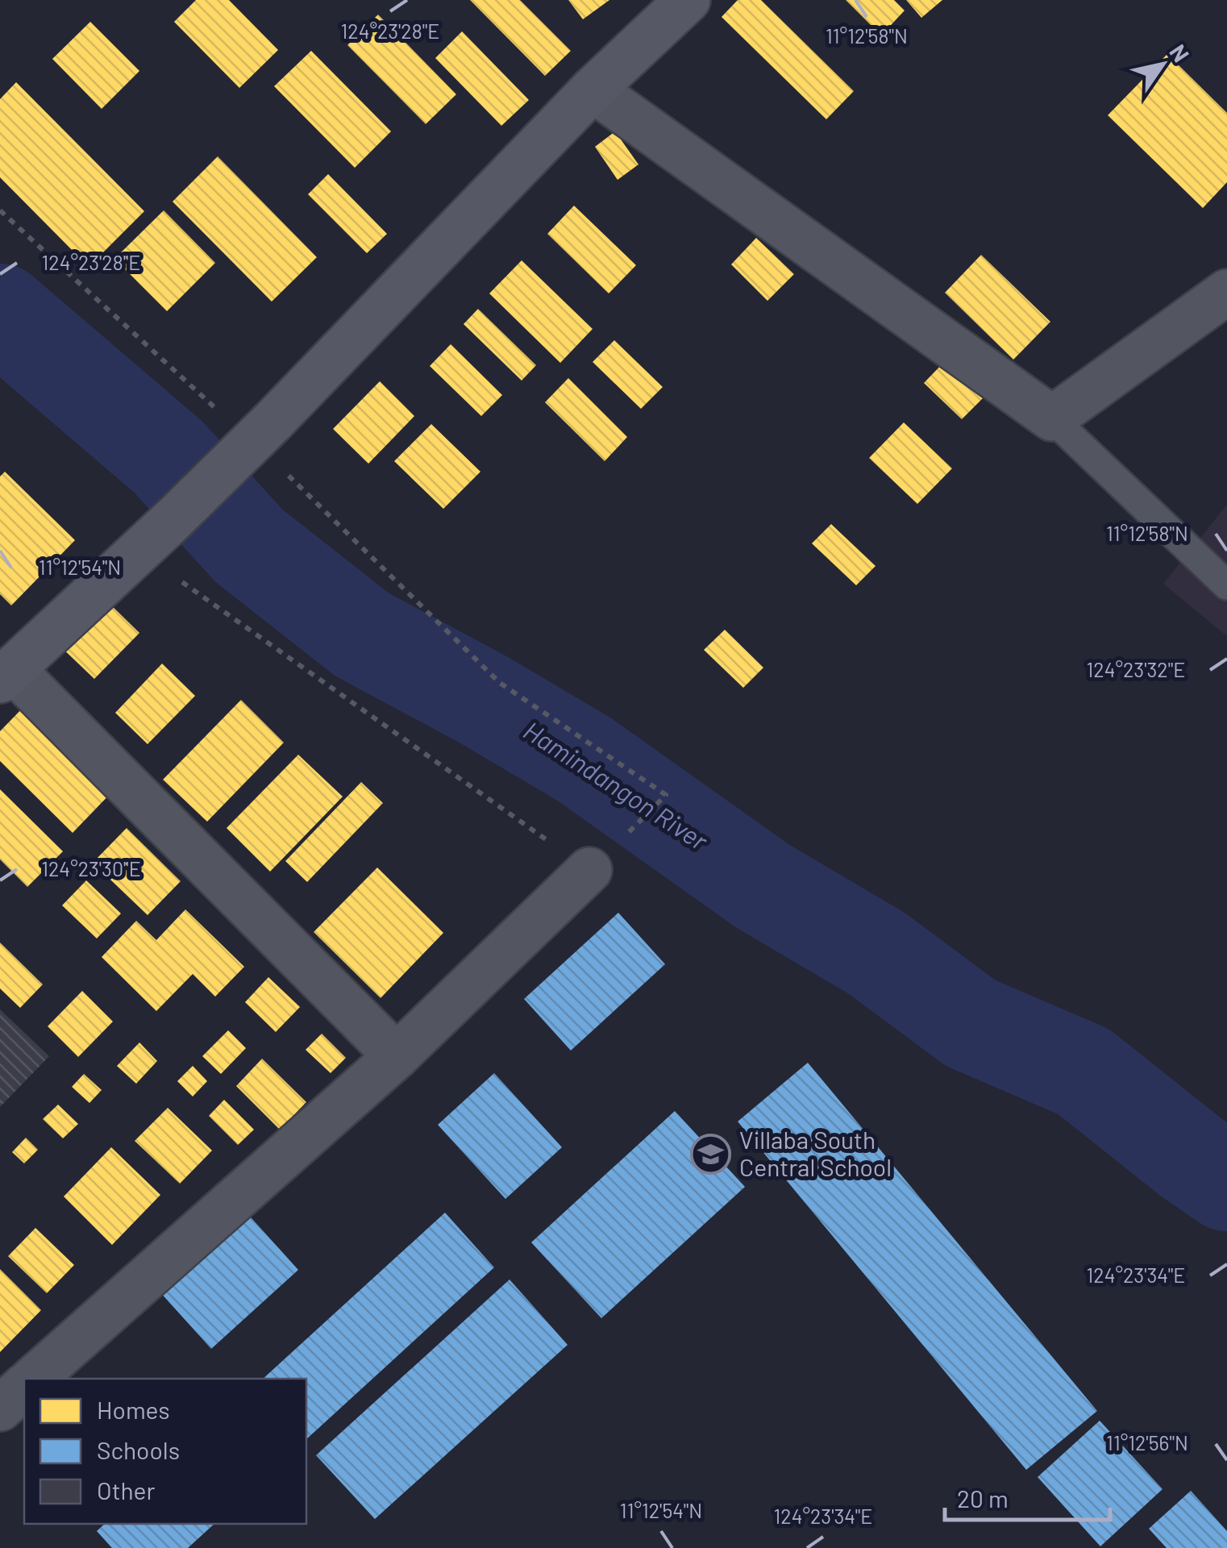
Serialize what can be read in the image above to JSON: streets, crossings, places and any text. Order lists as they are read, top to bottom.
{
  "water": ["Hamindangon River"],
  "places": {
    "school or university": ["Villaba South Central School"]
  },
  "legend": ["Homes", "Schools", "Other"],
  "scale_bar": "20 m",
  "north": "top right",
  "coordinates": [
    "124°23'28\"E",
    "11°12'58\"N",
    "11°12'54\"N",
    "124°23'32\"E",
    "124°23'30\"E",
    "124°23'34\"E",
    "11°12'56\"N"
  ]
}
